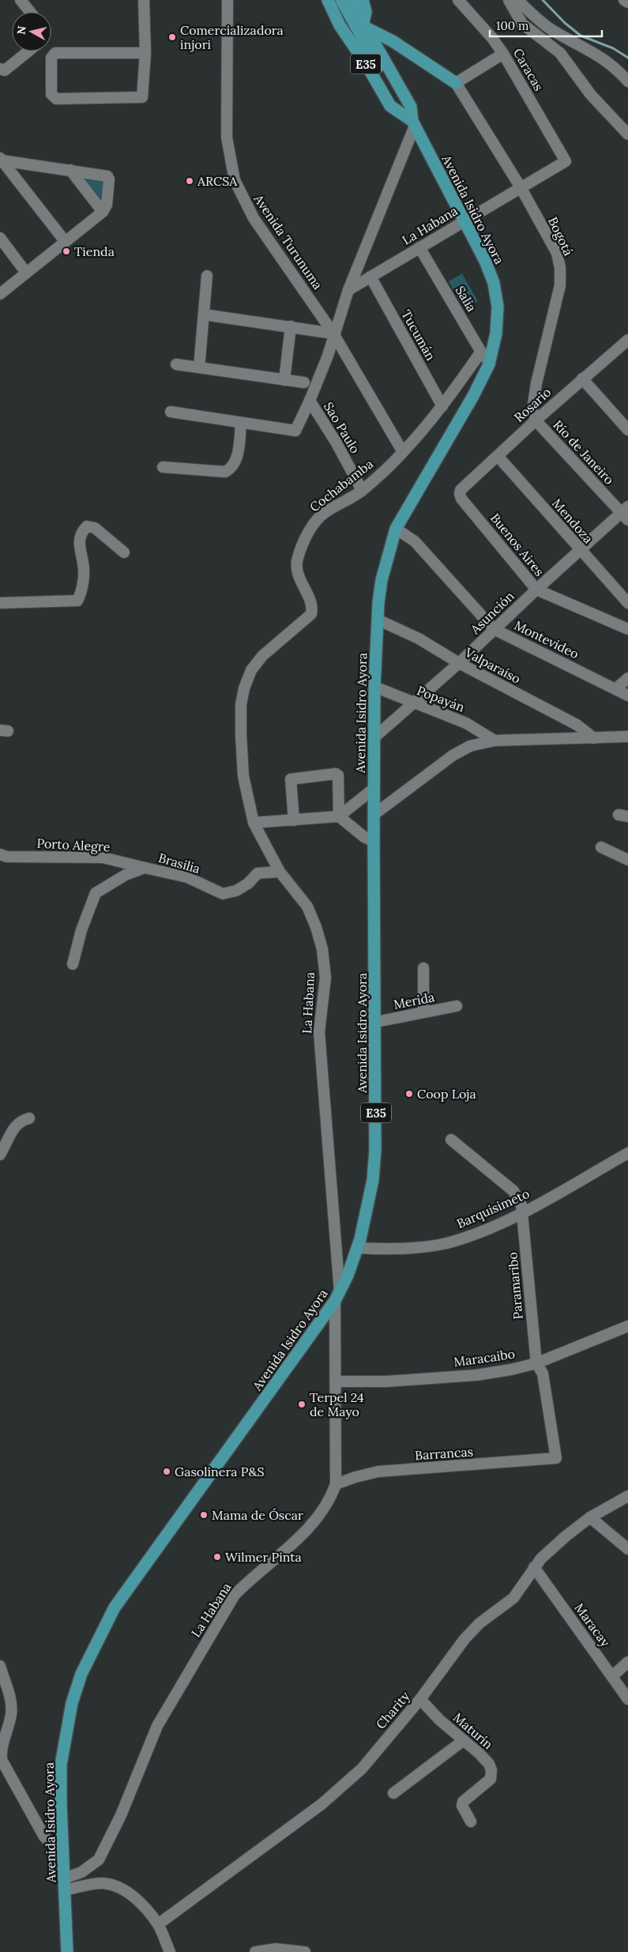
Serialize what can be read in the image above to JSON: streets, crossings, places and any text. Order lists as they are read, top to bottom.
{
  "streets": {
    "main road": ["E35", "Avenida Isidro Ayora"],
    "street": [
      "Caracas",
      "La Habana",
      "Bogotá",
      "Avenida Turunuma",
      "Salia",
      "Tucumán",
      "Rosario",
      "Sao Paulo",
      "Río de Janeiro",
      "Cochabamba",
      "Mendoza",
      "Buenos Aires",
      "Asunción",
      "Montevideo",
      "Valparaíso",
      "Popayán",
      "Porto Alegre",
      "Brasilia",
      "Merida",
      "Barquisimeto",
      "Paramaribo",
      "Maracaibo",
      "Barrancas",
      "Maracay",
      "Charity",
      "Maturín"
    ]
  },
  "crossings": [
    ["Caracas", "La Habana"],
    ["Avenida Isidro Ayora", "La Habana"],
    ["Avenida Isidro Ayora", "Salia"],
    ["Avenida Isidro Ayora", "Asunción"],
    ["Avenida Isidro Ayora", "Montevideo"],
    ["Avenida Isidro Ayora", "Valparaíso"],
    ["Avenida Isidro Ayora", "Popayán"],
    ["Avenida Isidro Ayora", "Merida"],
    ["Avenida Isidro Ayora", "Barquisimeto"],
    ["La Habana", "Bogotá"],
    ["La Habana", "Salia"],
    ["La Habana", "Tucumán"],
    ["La Habana", "Cochabamba"],
    ["La Habana", "Brasilia"],
    ["La Habana", "Maracaibo"],
    ["La Habana", "Barrancas"],
    ["Bogotá", "Rosario"],
    ["Bogotá", "Río de Janeiro"],
    ["Avenida Turunuma", "Cochabamba"],
    ["Salia", "Cochabamba"],
    ["Tucumán", "Cochabamba"],
    ["Rosario", "Río de Janeiro"],
    ["Rosario", "Mendoza"],
    ["Rosario", "Buenos Aires"],
    ["Sao Paulo", "Cochabamba"],
    ["Río de Janeiro", "Asunción"],
    ["Mendoza", "Asunción"],
    ["Buenos Aires", "Asunción"],
    ["Asunción", "Montevideo"],
    ["Asunción", "Valparaíso"],
    ["Asunción", "Popayán"],
    ["Porto Alegre", "Brasilia"],
    ["Barquisimeto", "Paramaribo"],
    ["Paramaribo", "Maracaibo"],
    ["Paramaribo", "Barrancas"],
    ["Maracay", "Charity"],
    ["Charity", "Maturín"]
  ],
  "places": [
    "Comercializadora injori",
    "ARCSA",
    "Tienda",
    "Coop Loja",
    "Terpel 24 de Mayo",
    "Gasolinera P&S",
    "Mama de Óscar",
    "Wilmer Pinta"
  ],
  "scale_bar": "100 m",
  "north": "left"
}
